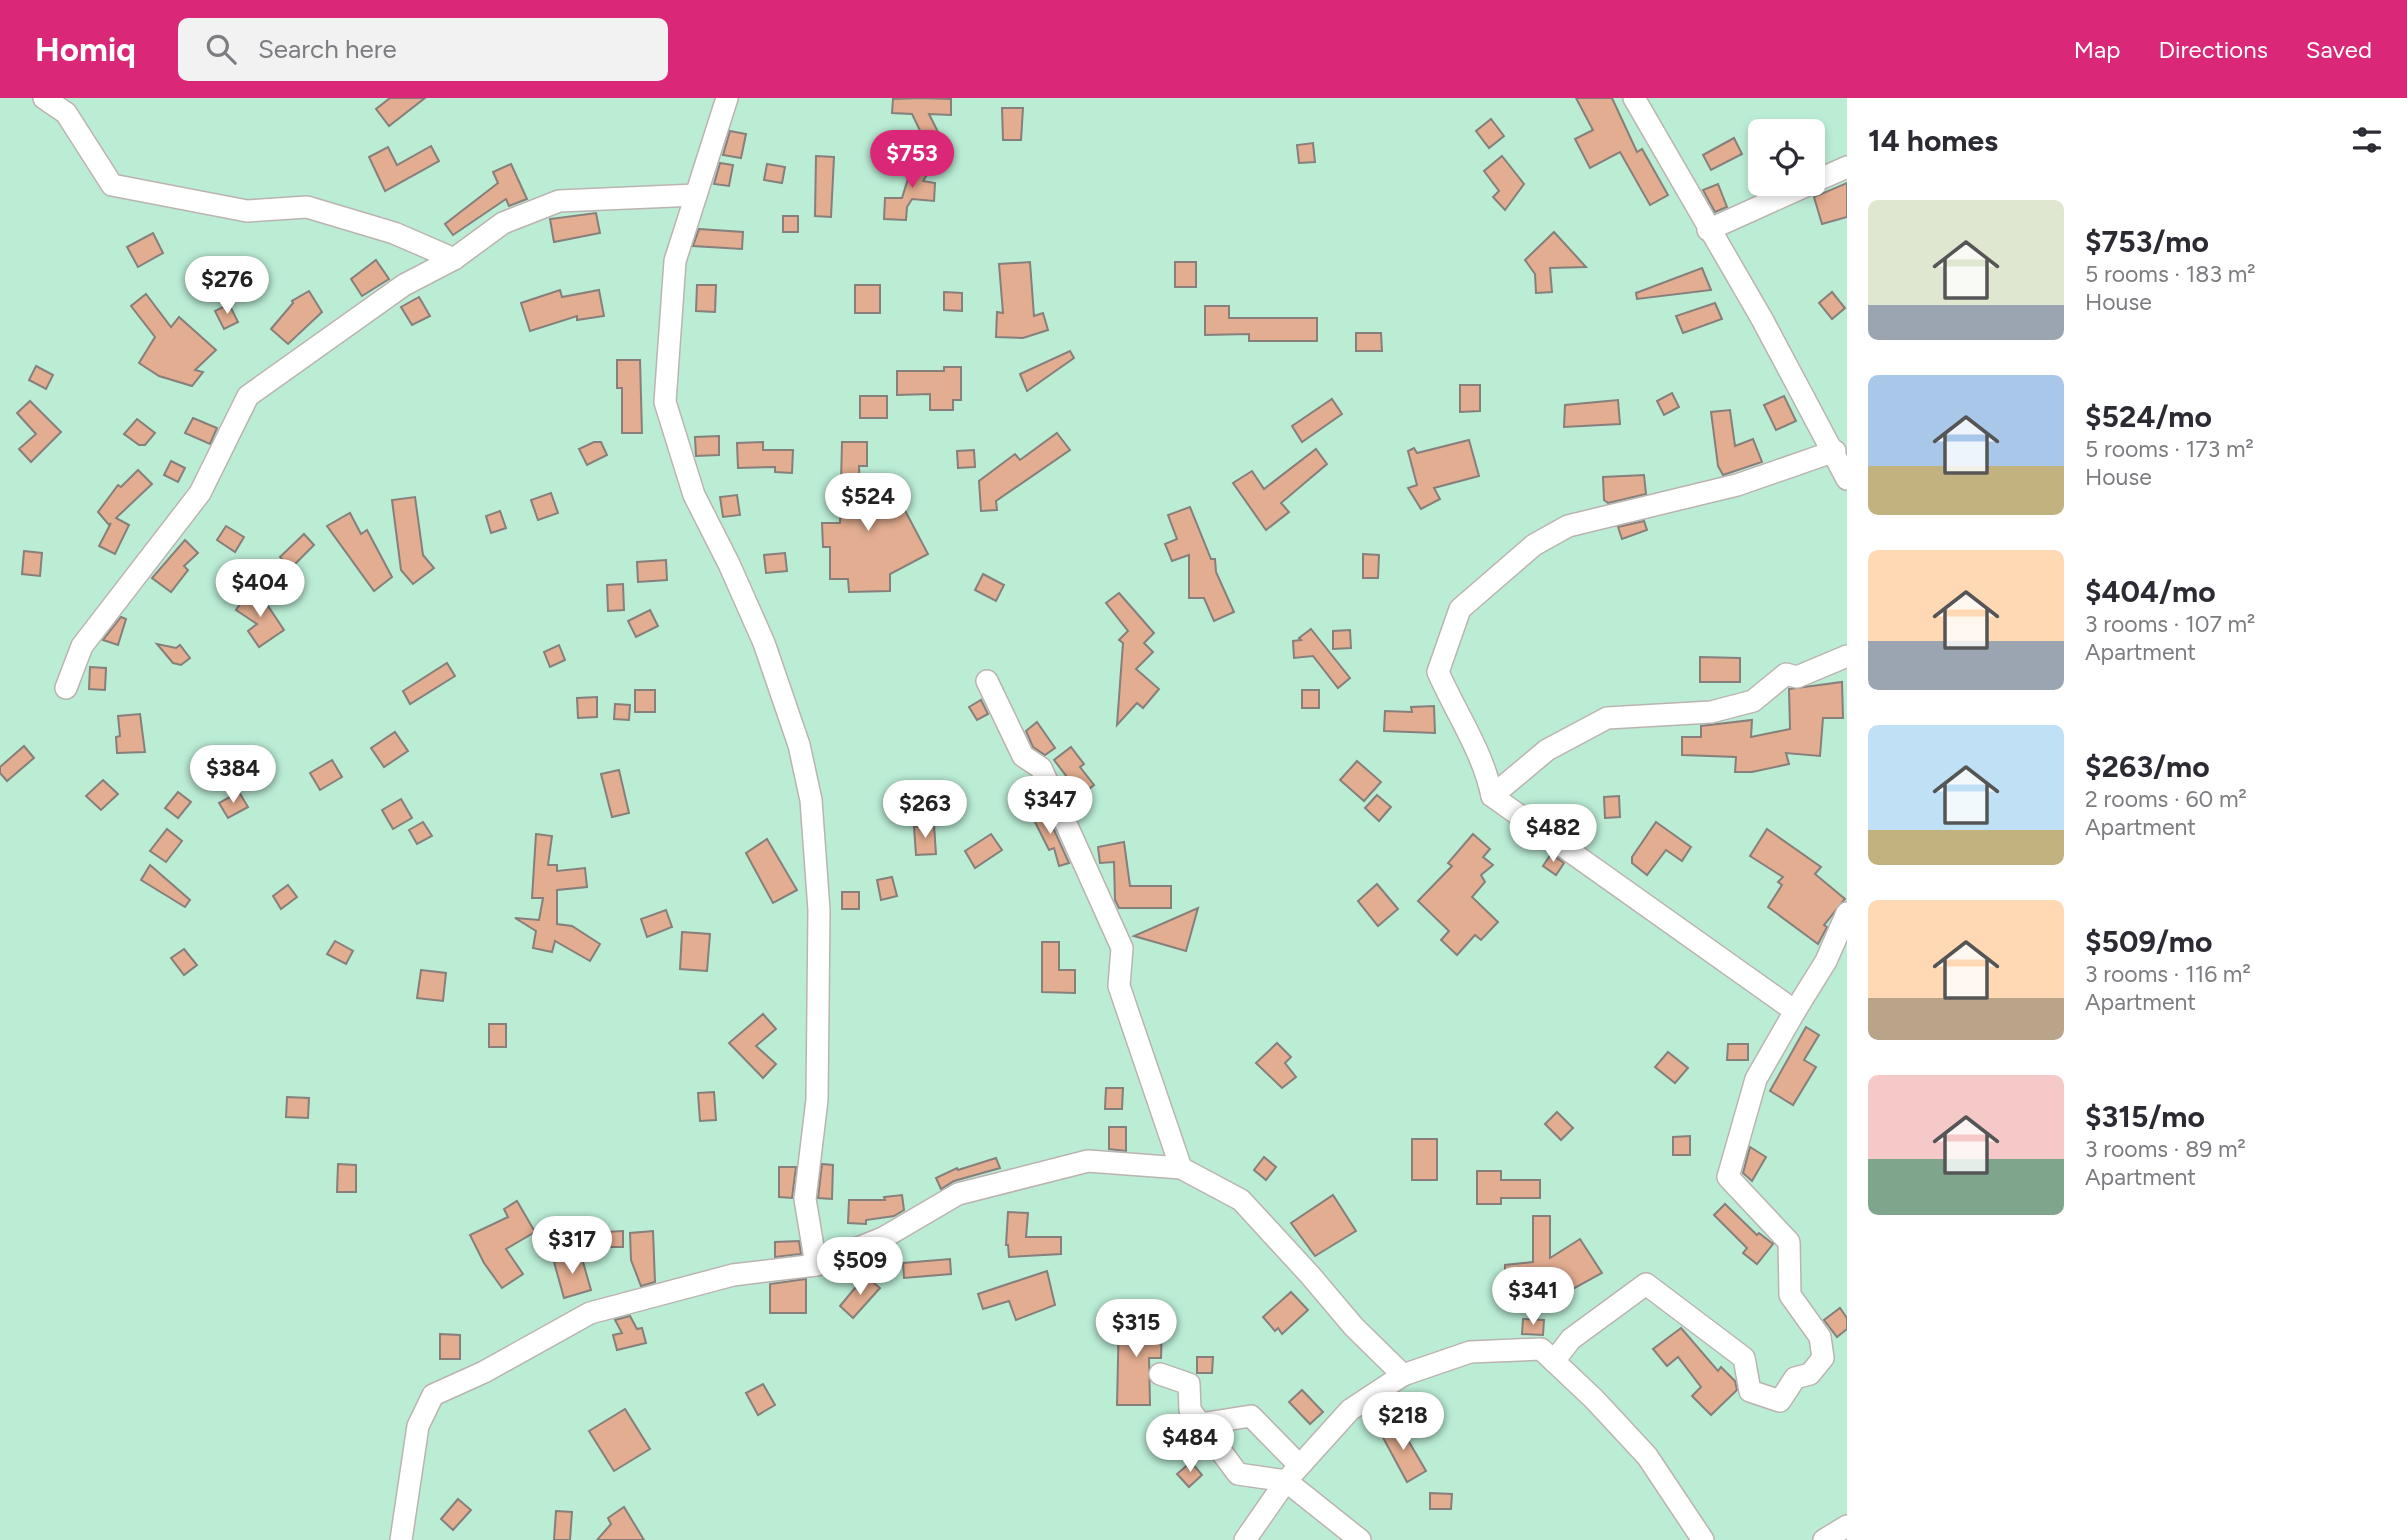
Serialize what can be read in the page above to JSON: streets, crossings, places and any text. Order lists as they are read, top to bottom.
{
  "page": {
    "header": "Homiq",
    "search": "Search here",
    "nav": ["Map", "Directions", "Saved"],
    "heading": "14 homes",
    "price": [
      "$753",
      "$276",
      "$524",
      "$404",
      "$384",
      "$347",
      "$263",
      "$482",
      "$317",
      "$509",
      "$341",
      "$315",
      "$218",
      "$484"
    ],
    "list": [
      {
        "name": "$753/mo",
        "note": "5 rooms · 183 m² · House"
      },
      {
        "name": "$524/mo",
        "note": "5 rooms · 173 m² · House"
      },
      {
        "name": "$404/mo",
        "note": "3 rooms · 107 m² · Apartment"
      },
      {
        "name": "$263/mo",
        "note": "2 rooms · 60 m² · Apartment"
      },
      {
        "name": "$509/mo",
        "note": "3 rooms · 116 m² · Apartment"
      },
      {
        "name": "$315/mo",
        "note": "3 rooms · 89 m² · Apartment"
      }
    ]
  }
}
